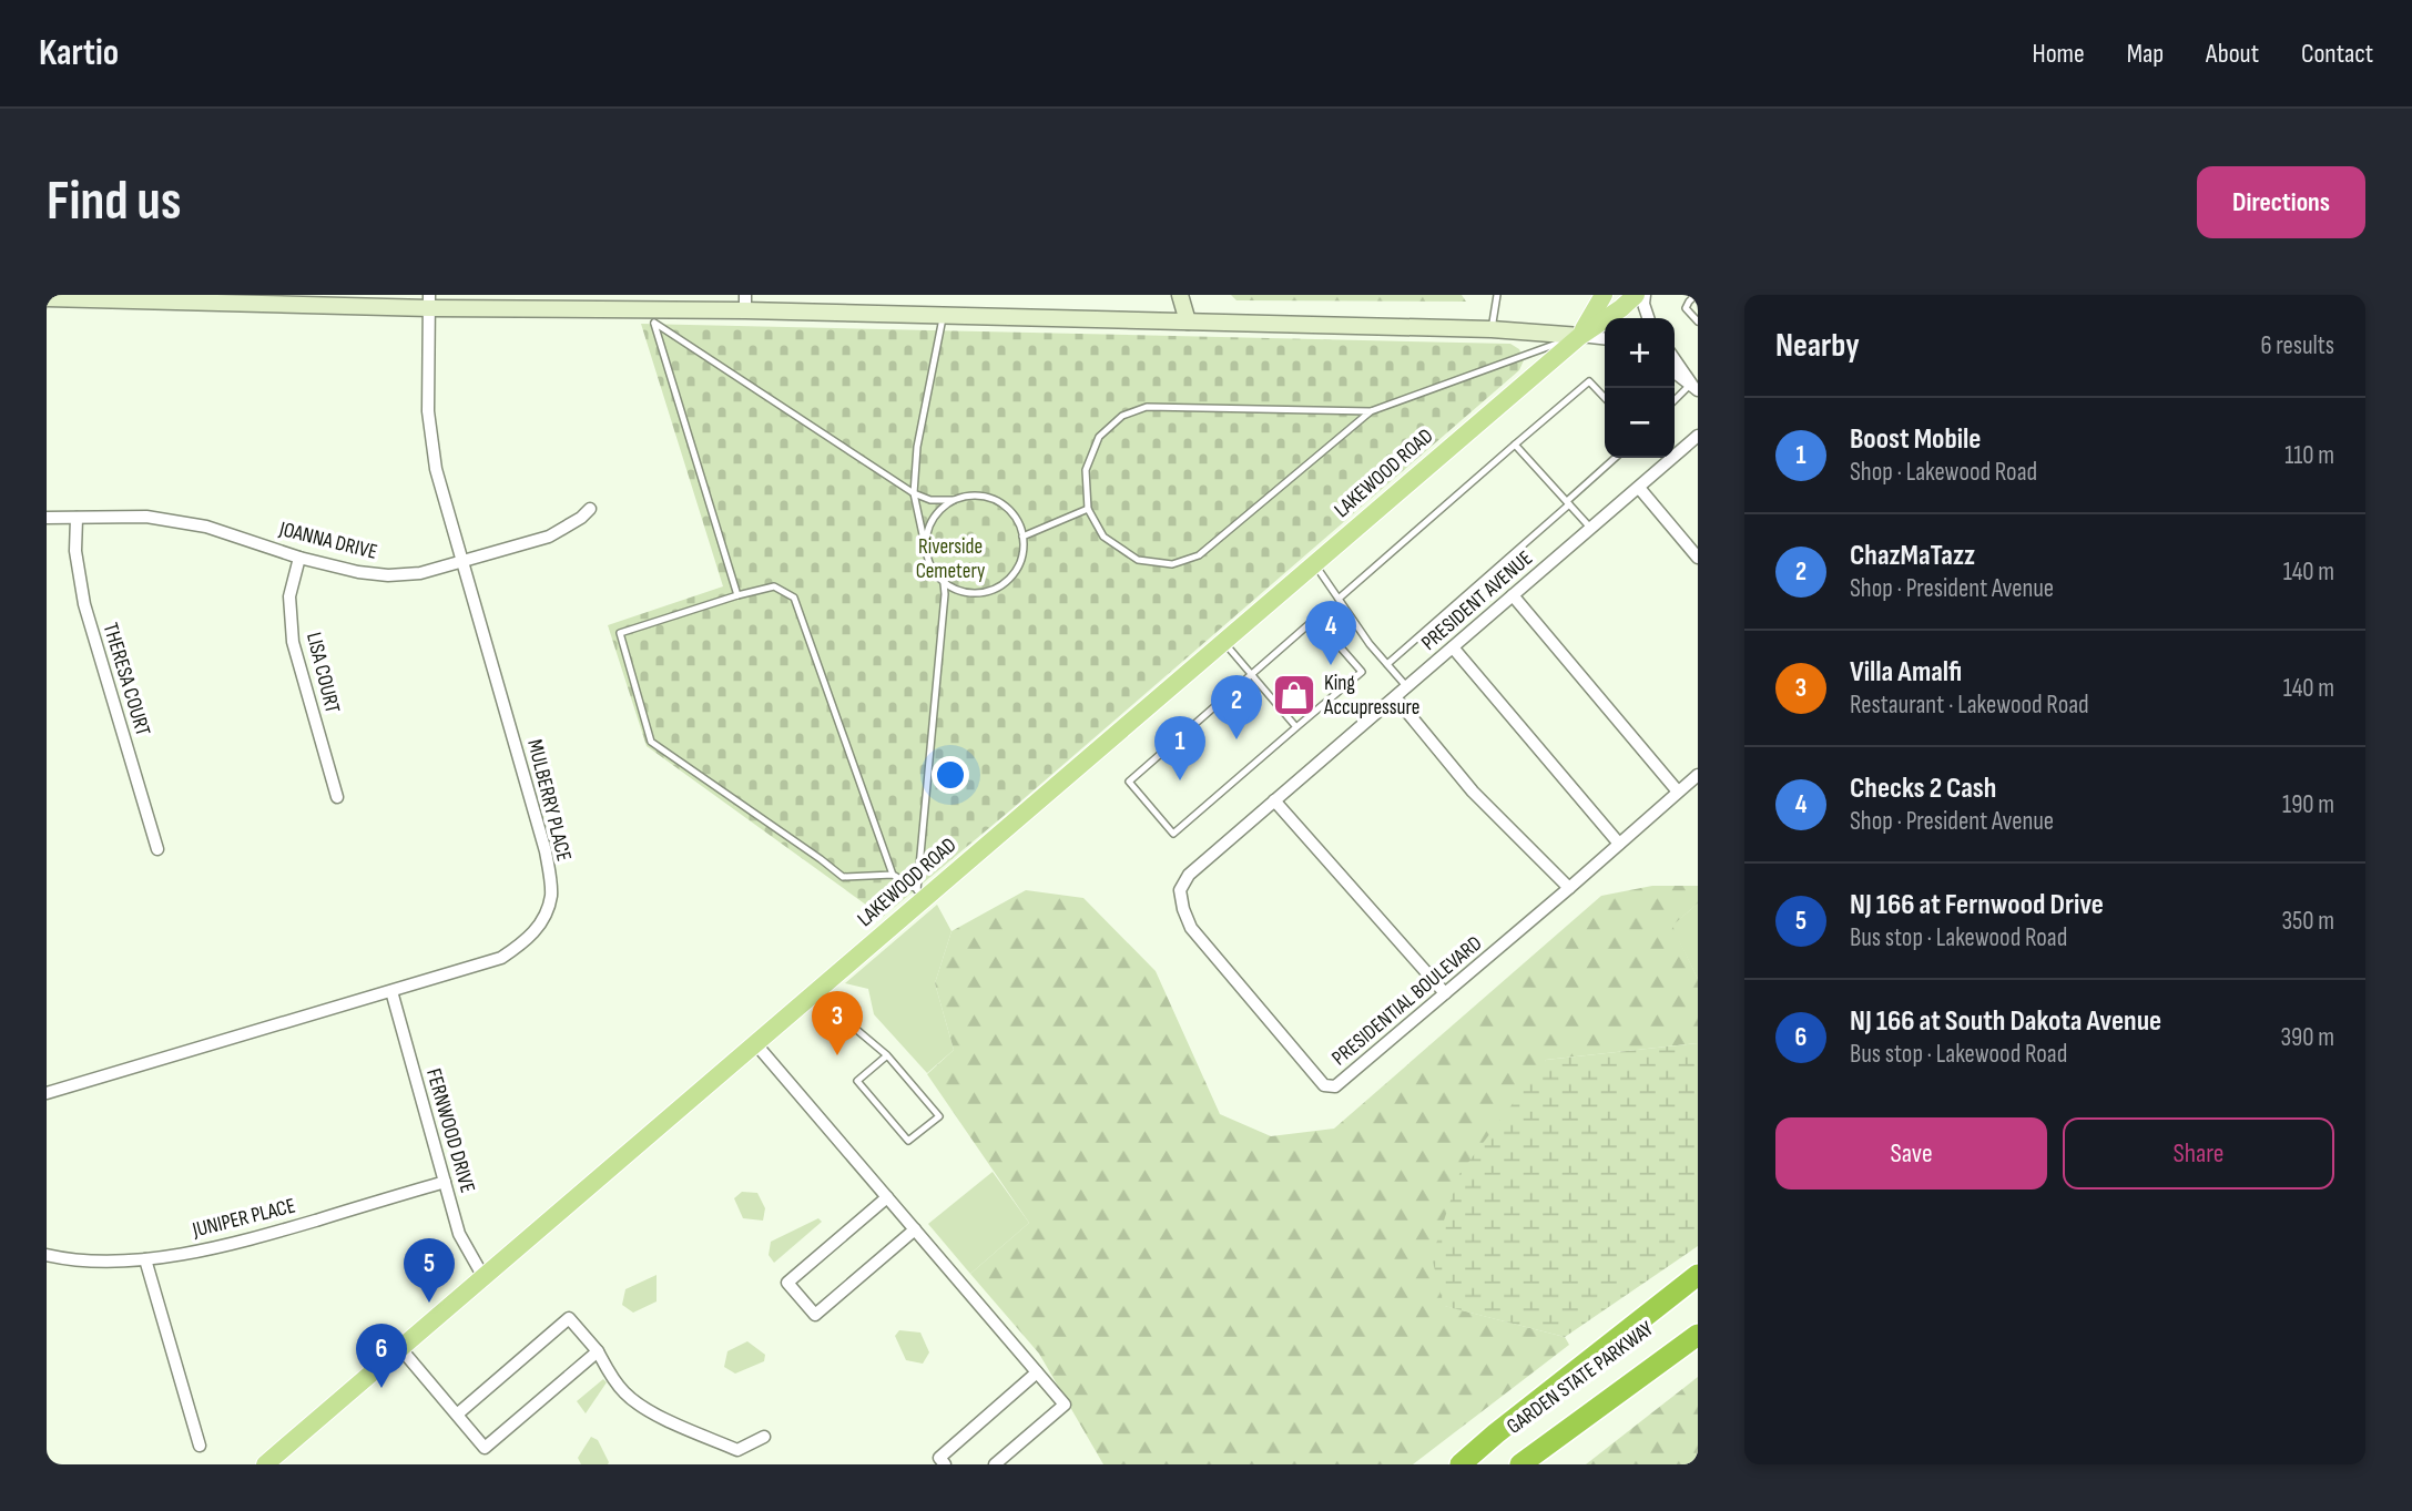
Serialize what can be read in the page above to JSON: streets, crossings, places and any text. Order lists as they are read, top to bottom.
{
  "streets": {
    "highway": ["GARDEN STATE PARKWAY"],
    "main road": ["LAKEWOOD ROAD"],
    "street": [
      "JOANNA DRIVE",
      "PRESIDENT AVENUE",
      "LISA COURT",
      "THERESA COURT",
      "MULBERRY PLACE",
      "PRESIDENTIAL BOULEVARD",
      "FERNWOOD DRIVE",
      "JUNIPER PLACE"
    ]
  },
  "crossings": [
    ["LAKEWOOD ROAD", "FERNWOOD DRIVE"],
    ["JOANNA DRIVE", "LISA COURT"],
    ["JOANNA DRIVE", "THERESA COURT"],
    ["JOANNA DRIVE", "MULBERRY PLACE"],
    ["PRESIDENT AVENUE", "PRESIDENTIAL BOULEVARD"],
    ["MULBERRY PLACE", "FERNWOOD DRIVE"],
    ["FERNWOOD DRIVE", "JUNIPER PLACE"]
  ],
  "parks": ["Riverside Cemetery"],
  "places": {
    "shop": ["King Accupressure"]
  },
  "page": {
    "header": "Kartio",
    "nav": [
      "Home",
      "Map",
      "About",
      "Contact"
    ],
    "buttons": [
      "Directions",
      ["Save", "Share"]
    ],
    "title": "Find us",
    "heading": ["Nearby", "6 results"],
    "map_buttons": ["+", "−"],
    "list": [
      {
        "mark": "1",
        "name": "Boost Mobile",
        "note": "Shop · Lakewood Road",
        "value": "110 m"
      },
      {
        "mark": "2",
        "name": "ChazMaTazz",
        "note": "Shop · President Avenue",
        "value": "140 m"
      },
      {
        "mark": "3",
        "name": "Villa Amalfi",
        "note": "Restaurant · Lakewood Road",
        "value": "140 m"
      },
      {
        "mark": "4",
        "name": "Checks 2 Cash",
        "note": "Shop · President Avenue",
        "value": "190 m"
      },
      {
        "mark": "5",
        "name": "NJ 166 at Fernwood Drive",
        "note": "Bus stop · Lakewood Road",
        "value": "350 m"
      },
      {
        "mark": "6",
        "name": "NJ 166 at South Dakota Avenue",
        "note": "Bus stop · Lakewood Road",
        "value": "390 m"
      }
    ],
    "pins": [
      "4",
      "2",
      "1",
      "3",
      "5",
      "6"
    ]
  }
}
